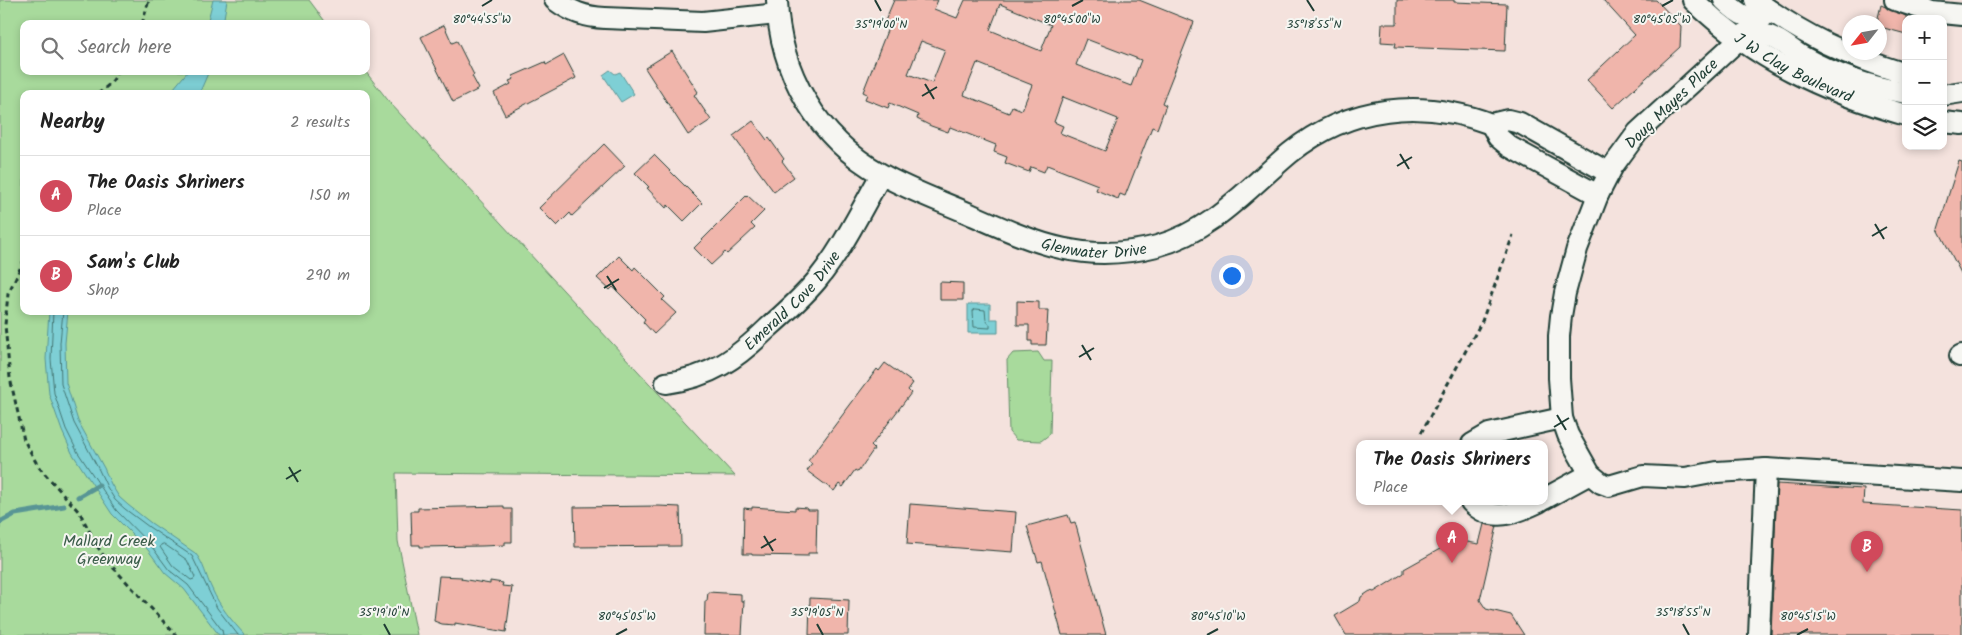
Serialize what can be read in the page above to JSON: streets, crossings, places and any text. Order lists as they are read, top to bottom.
{
  "streets": {
    "street": [
      "J W Clay Boulevard",
      "Doug Mayes Place",
      "Glenwater Drive",
      "Emerald Cove Drive"
    ]
  },
  "crossings": [
    ["J W Clay Boulevard", "Doug Mayes Place"],
    ["Doug Mayes Place", "Glenwater Drive"],
    ["Glenwater Drive", "Emerald Cove Drive"]
  ],
  "parks": ["Mallard Creek Greenway"],
  "north": "bottom left",
  "page": {
    "map_buttons": ["+", "−"],
    "search": "Search here",
    "heading": ["Nearby", "2 results"],
    "list": [
      {
        "mark": "A",
        "name": "The Oasis Shriners",
        "note": "Place",
        "value": "150 m"
      },
      {
        "mark": "B",
        "name": "Sam's Club",
        "note": "Shop",
        "value": "290 m"
      }
    ],
    "popup": ["The Oasis Shriners", "Place"],
    "pins": ["A", "B"]
  },
  "coordinates": [
    "80°44'55\"W",
    "80°45'00\"W",
    "80°45'05\"W",
    "35°19'00\"N",
    "35°18'55\"N",
    "35°19'10\"N",
    "35°19'05\"N",
    "80°45'10\"W",
    "80°45'15\"W"
  ]
}
